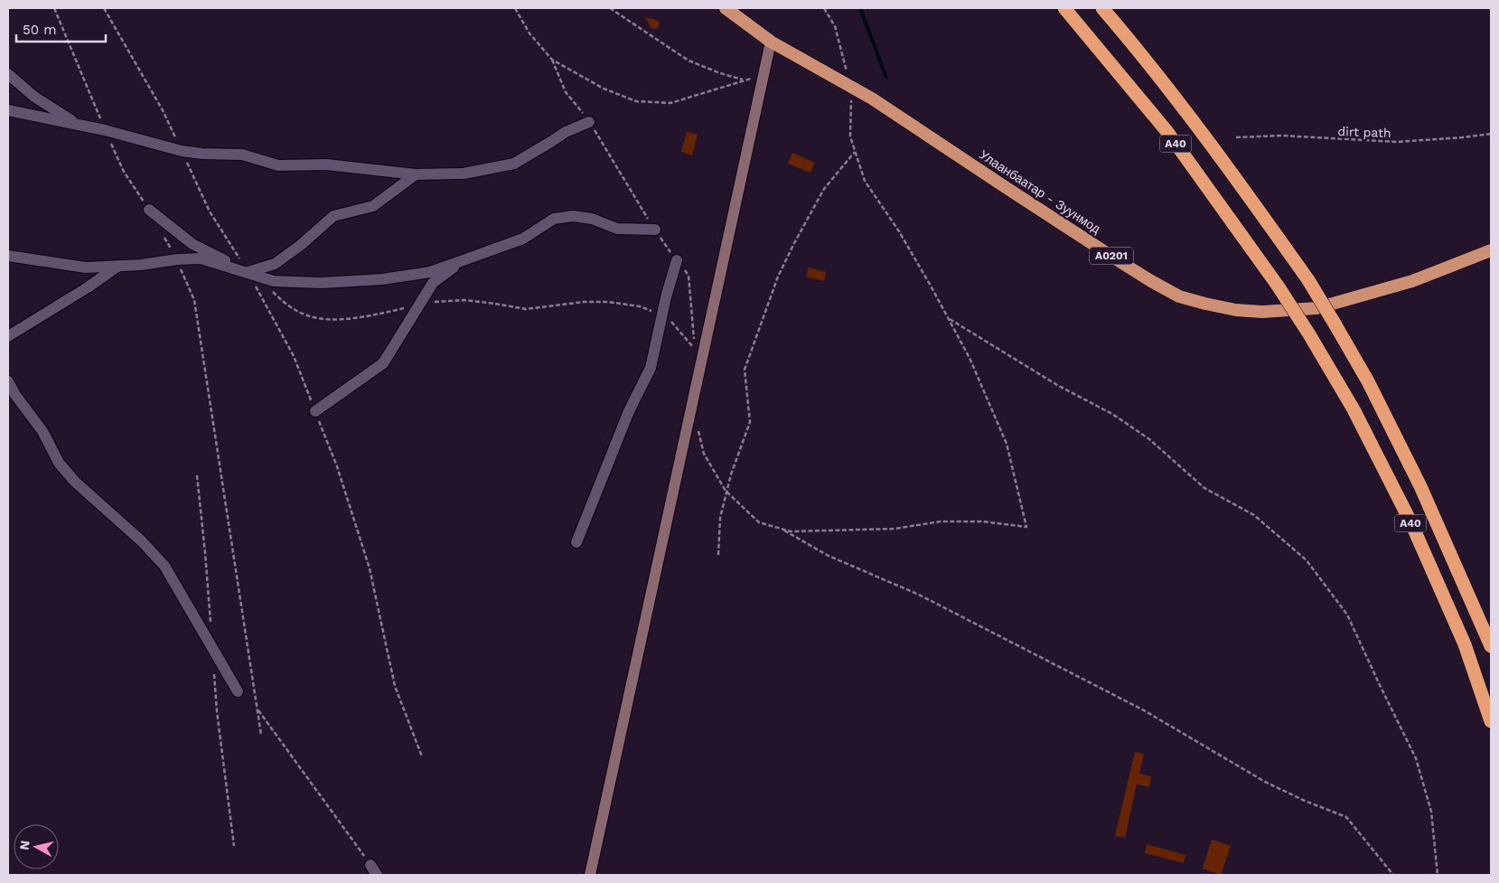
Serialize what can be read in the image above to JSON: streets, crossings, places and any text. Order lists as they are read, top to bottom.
{
  "streets": {
    "highway": ["A40", "Улаанбаатар - Зуунмод", "A0201"],
    "path": ["dirt path"]
  },
  "crossings": [
    ["Улаанбаатар - Зуунмод", "A0201"]
  ],
  "scale_bar": "50 m",
  "north": "left"
}
